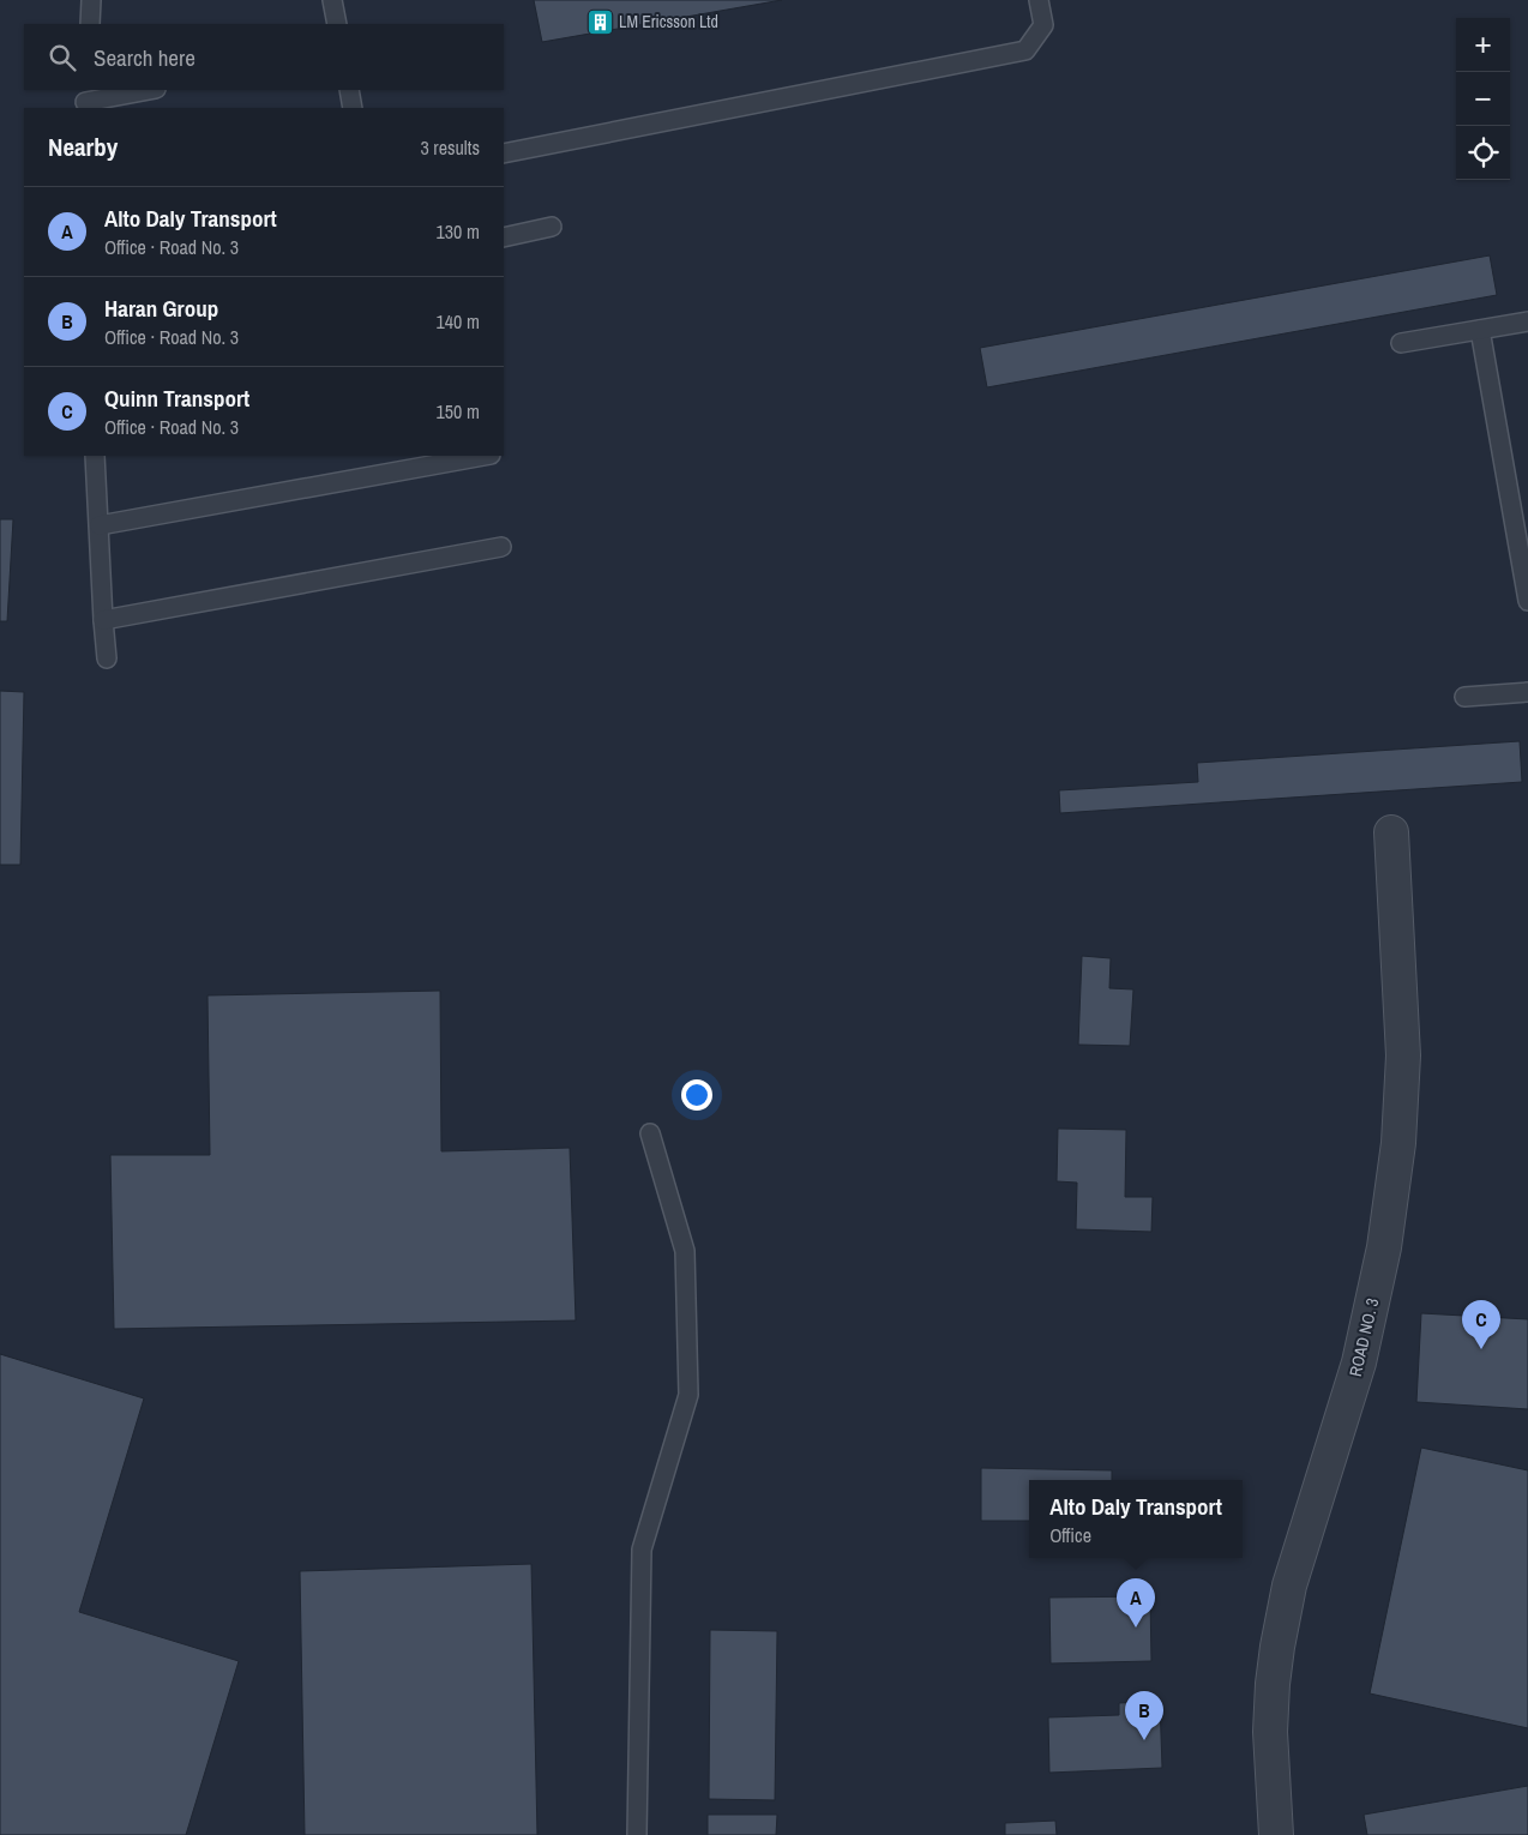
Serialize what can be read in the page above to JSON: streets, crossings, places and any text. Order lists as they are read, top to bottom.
{
  "streets": {
    "street": ["ROAD NO. 3"]
  },
  "places": {
    "building": ["LM Ericsson Ltd"]
  },
  "page": {
    "map_buttons": ["+", "−"],
    "search": "Search here",
    "heading": ["Nearby", "3 results"],
    "list": [
      {
        "mark": "A",
        "name": "Alto Daly Transport",
        "note": "Office · Road No. 3",
        "value": "130 m"
      },
      {
        "mark": "B",
        "name": "Haran Group",
        "note": "Office · Road No. 3",
        "value": "140 m"
      },
      {
        "mark": "C",
        "name": "Quinn Transport",
        "note": "Office · Road No. 3",
        "value": "150 m"
      }
    ],
    "pins": ["C", "A", "B"],
    "popup": ["Alto Daly Transport", "Office"]
  }
}
